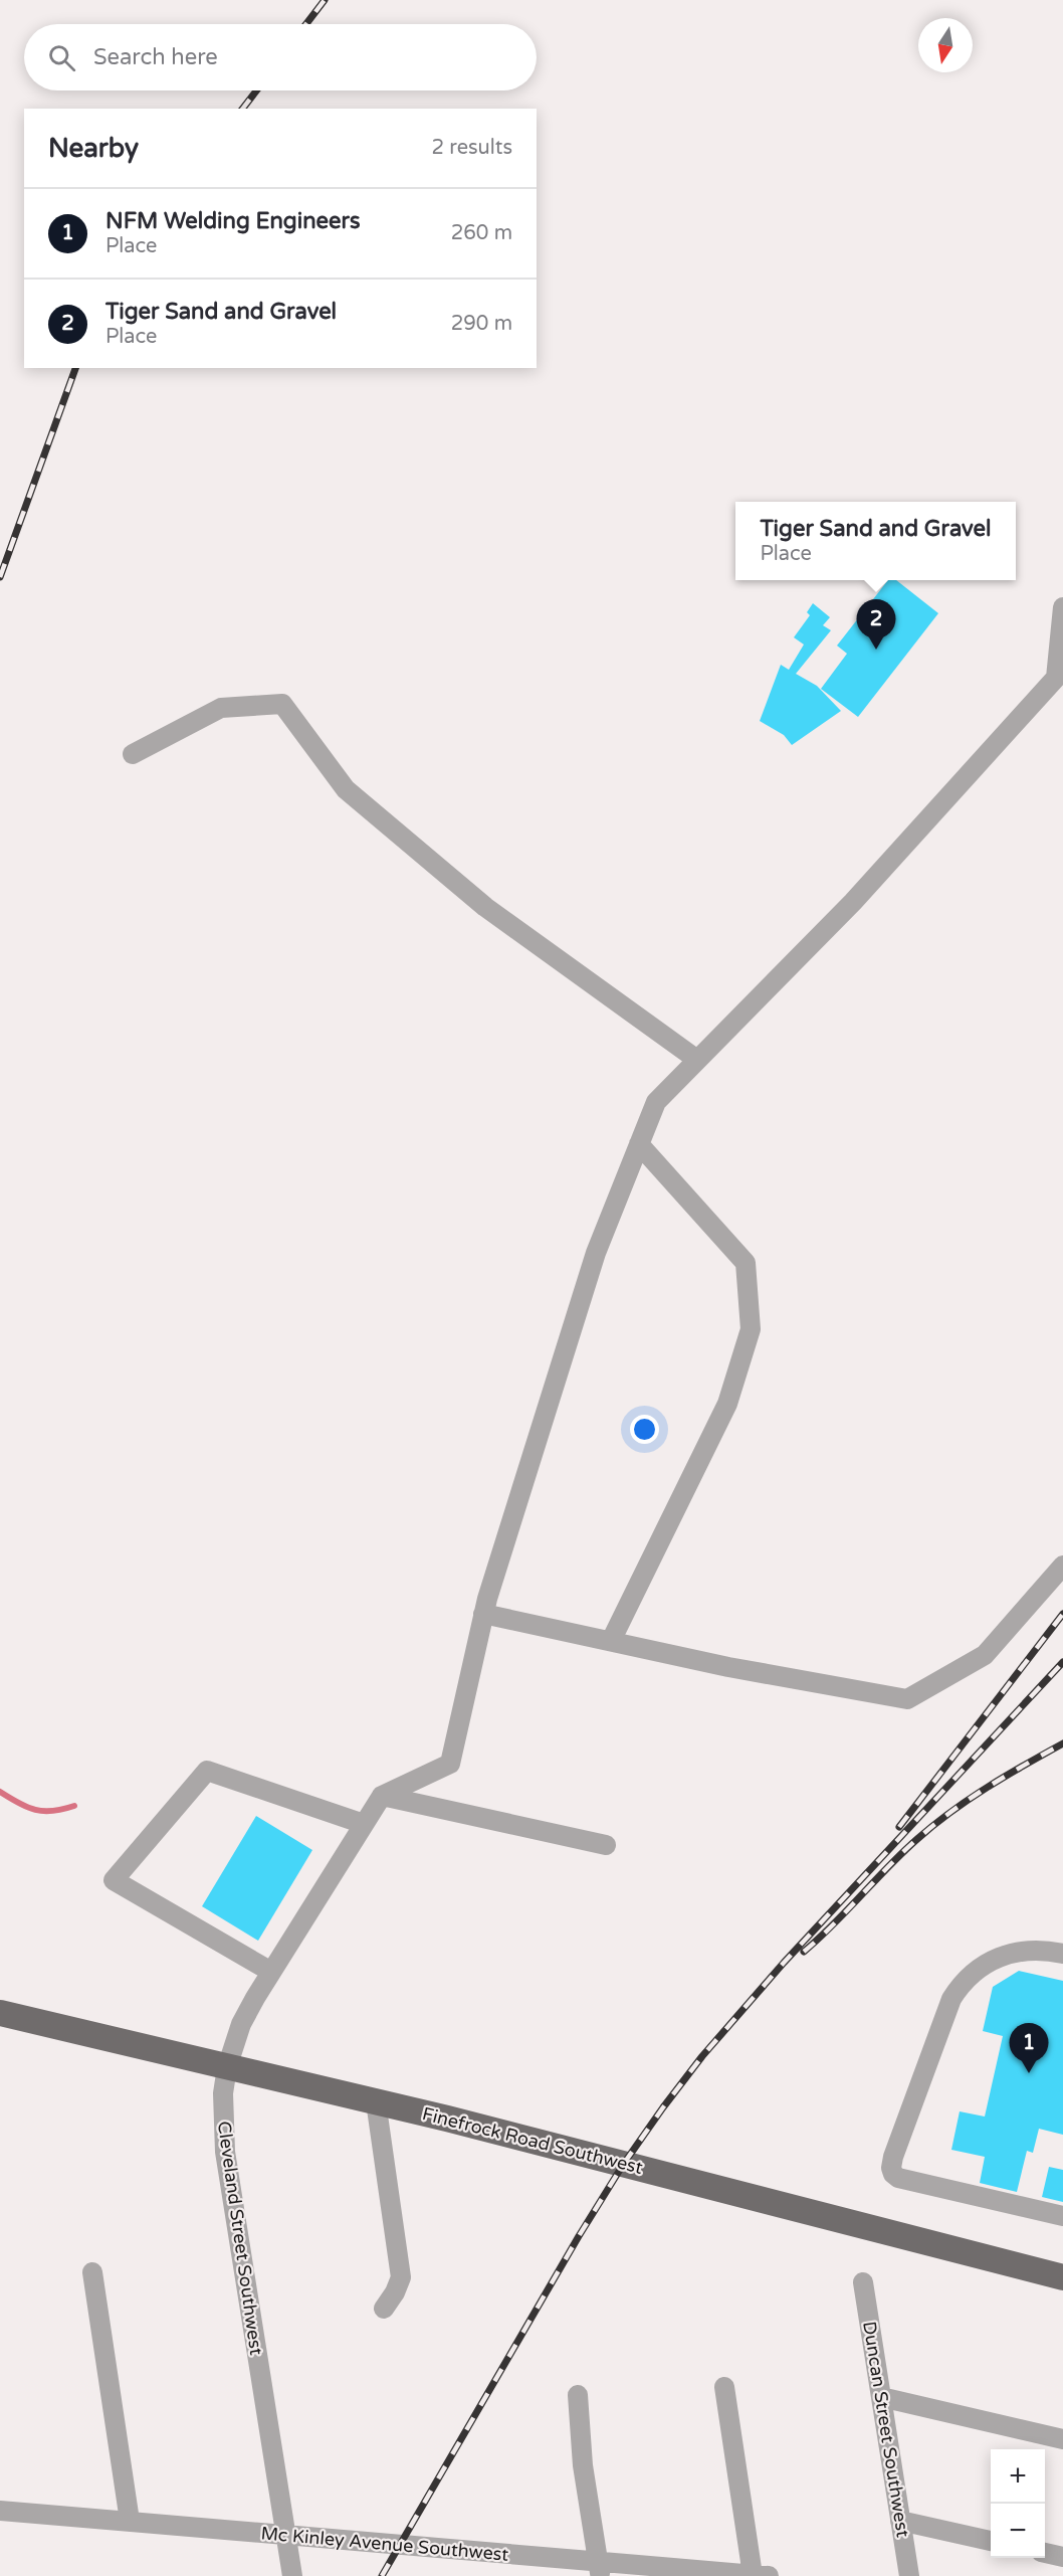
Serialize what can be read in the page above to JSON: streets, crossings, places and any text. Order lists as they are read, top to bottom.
{
  "streets": {
    "main road": ["Finefrock Road Southwest"],
    "street": ["Cleveland Street Southwest", "Duncan Street Southwest", "Mc Kinley Avenue Southwest"]
  },
  "crossings": [
    ["Finefrock Road Southwest", "Cleveland Street Southwest"],
    ["Cleveland Street Southwest", "Mc Kinley Avenue Southwest"]
  ],
  "north": "bottom",
  "page": {
    "search": "Search here",
    "heading": ["Nearby", "2 results"],
    "list": [
      {
        "mark": "1",
        "name": "NFM Welding Engineers",
        "note": "Place",
        "value": "260 m"
      },
      {
        "mark": "2",
        "name": "Tiger Sand and Gravel",
        "note": "Place",
        "value": "290 m"
      }
    ],
    "popup": ["Tiger Sand and Gravel", "Place"],
    "pins": ["2", "1"],
    "map_buttons": ["+", "−"]
  }
}
